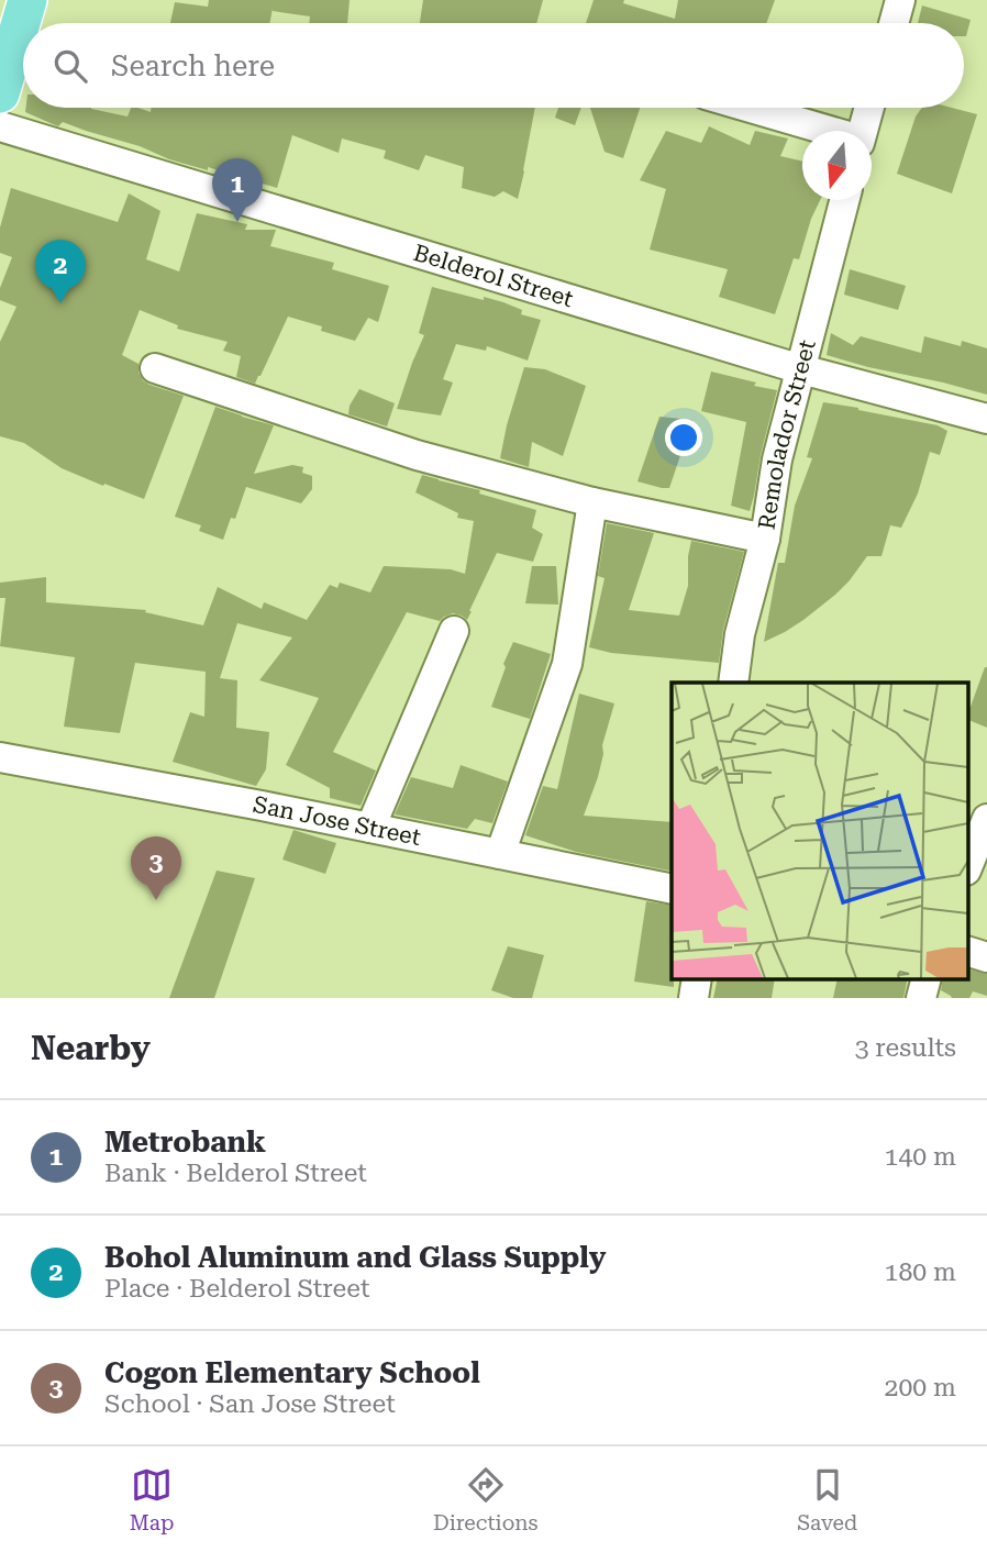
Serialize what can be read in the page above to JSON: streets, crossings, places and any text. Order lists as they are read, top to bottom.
{
  "streets": {
    "street": ["Belderol Street", "Remolador Street", "San Jose Street"]
  },
  "crossings": [
    ["Belderol Street", "Remolador Street"]
  ],
  "north": "bottom",
  "page": {
    "search": "Search here",
    "pins": ["1", "2", "3"],
    "heading": ["Nearby", "3 results"],
    "list": [
      {
        "mark": "1",
        "name": "Metrobank",
        "note": "Bank · Belderol Street",
        "value": "140 m"
      },
      {
        "mark": "2",
        "name": "Bohol Aluminum and Glass Supply",
        "note": "Place · Belderol Street",
        "value": "180 m"
      },
      {
        "mark": "3",
        "name": "Cogon Elementary School",
        "note": "School · San Jose Street",
        "value": "200 m"
      }
    ],
    "nav": ["Map", "Directions", "Saved"]
  }
}
